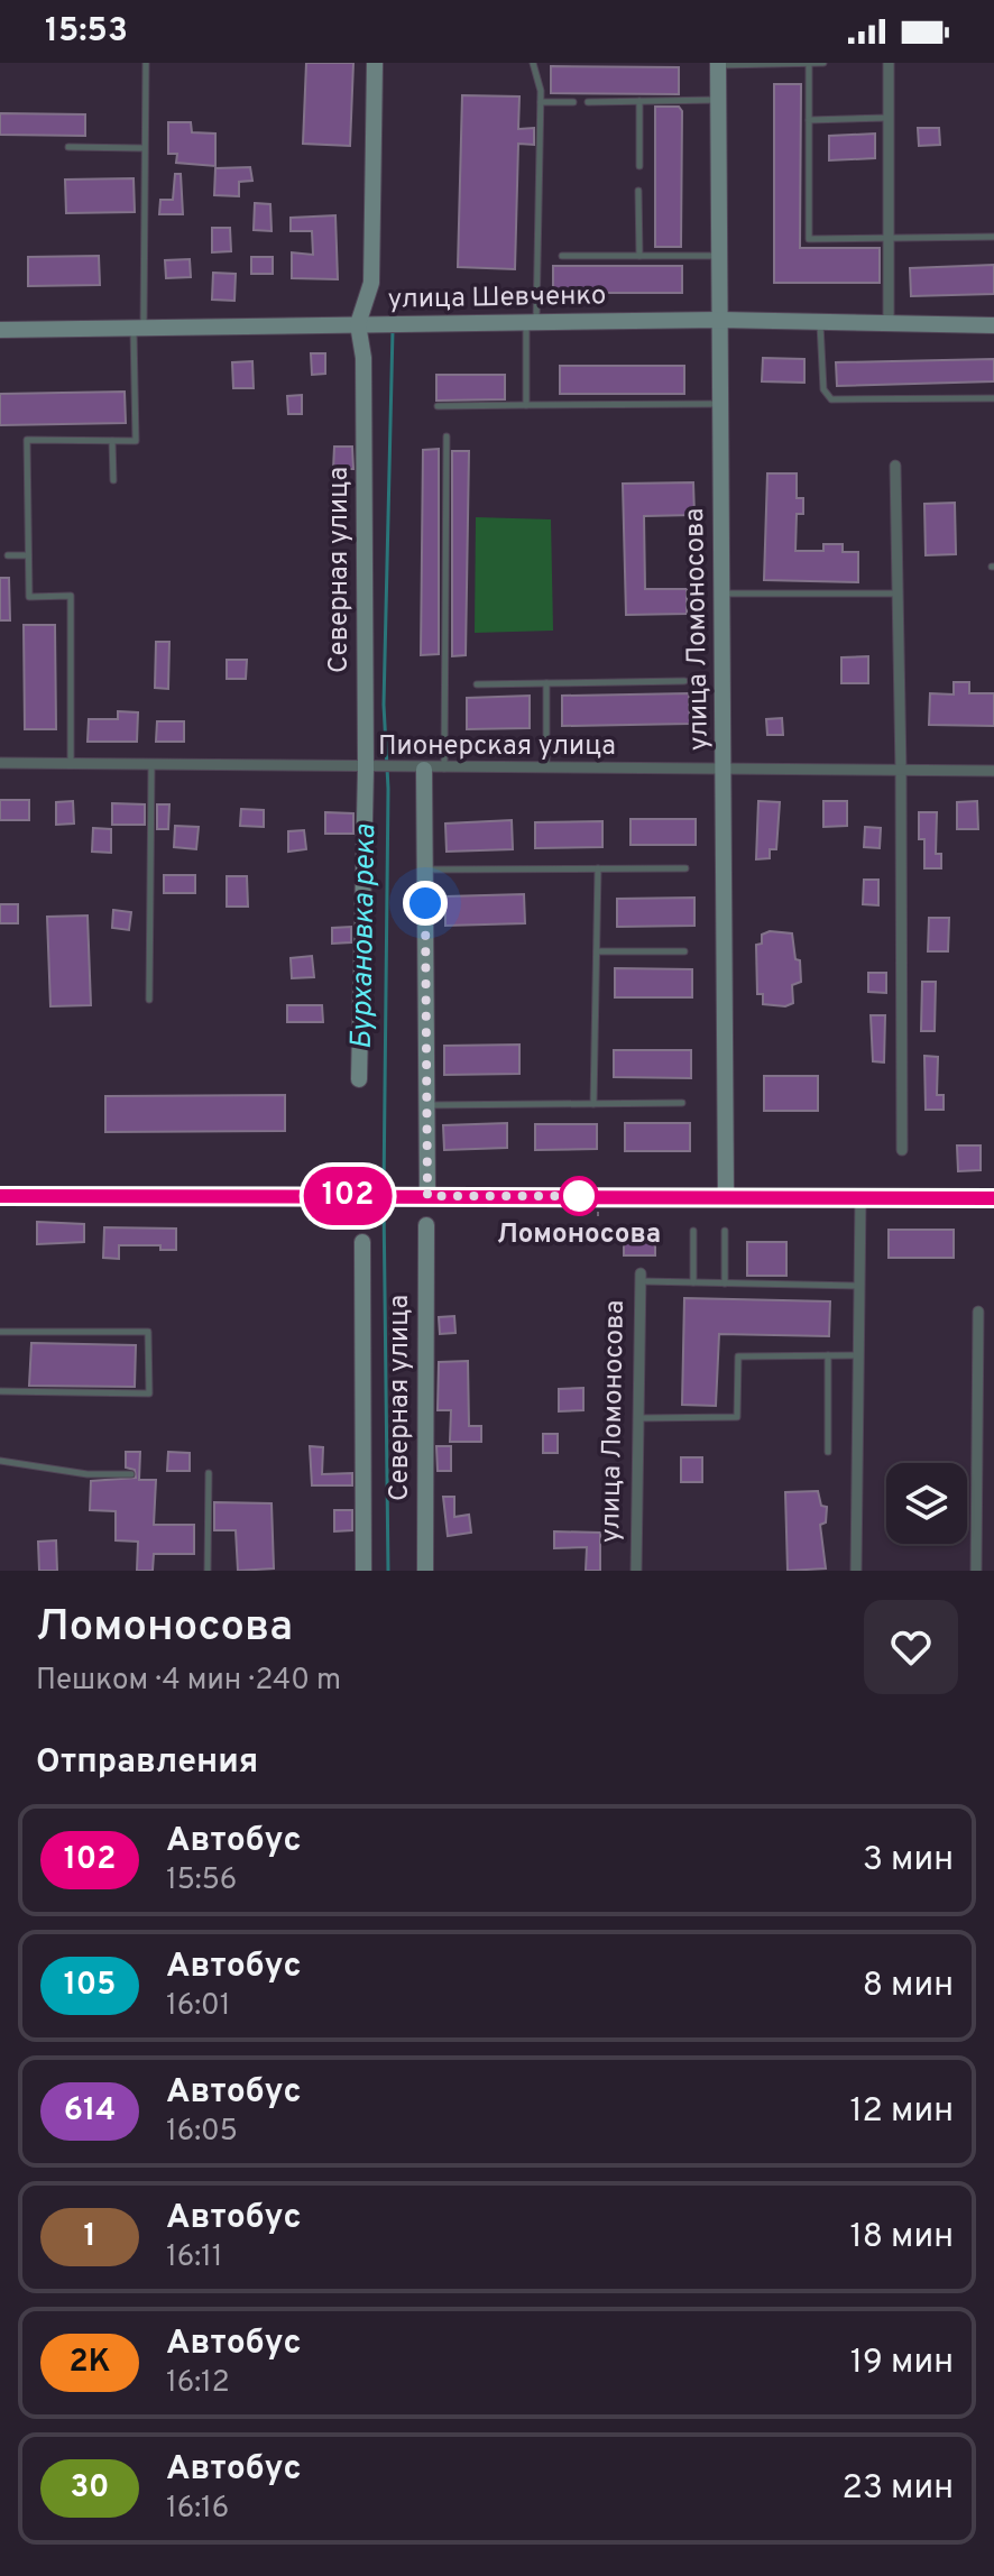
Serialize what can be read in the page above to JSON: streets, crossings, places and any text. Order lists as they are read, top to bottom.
{
  "streets": {
    "street": [
      "улица Шевченко",
      "Северная улица",
      "улица Ломоносова",
      "Пионерская улица"
    ]
  },
  "crossings": [
    ["улица Шевченко", "Северная улица"],
    ["улица Шевченко", "улица Ломоносова"],
    ["Северная улица", "Пионерская улица"],
    ["улица Ломоносова", "Пионерская улица"]
  ],
  "water": ["Бурхановка река"],
  "places": ["Ломоносова"],
  "lines": ["bus line 102"],
  "page": {
    "status": "15:53",
    "on_map": "102",
    "heading": [
      ["Ломоносова", "Пешком · 4 мин · 240 m"],
      "Отправления"
    ],
    "list": [
      {
        "mark": "102",
        "name": "Автобус",
        "note": "15:56",
        "value": "3 мин"
      },
      {
        "mark": "105",
        "name": "Автобус",
        "note": "16:01",
        "value": "8 мин"
      },
      {
        "mark": "614",
        "name": "Автобус",
        "note": "16:05",
        "value": "12 мин"
      },
      {
        "mark": "1",
        "name": "Автобус",
        "note": "16:11",
        "value": "18 мин"
      },
      {
        "mark": "2К",
        "name": "Автобус",
        "note": "16:12",
        "value": "19 мин"
      },
      {
        "mark": "30",
        "name": "Автобус",
        "note": "16:16",
        "value": "23 мин"
      }
    ]
  }
}
